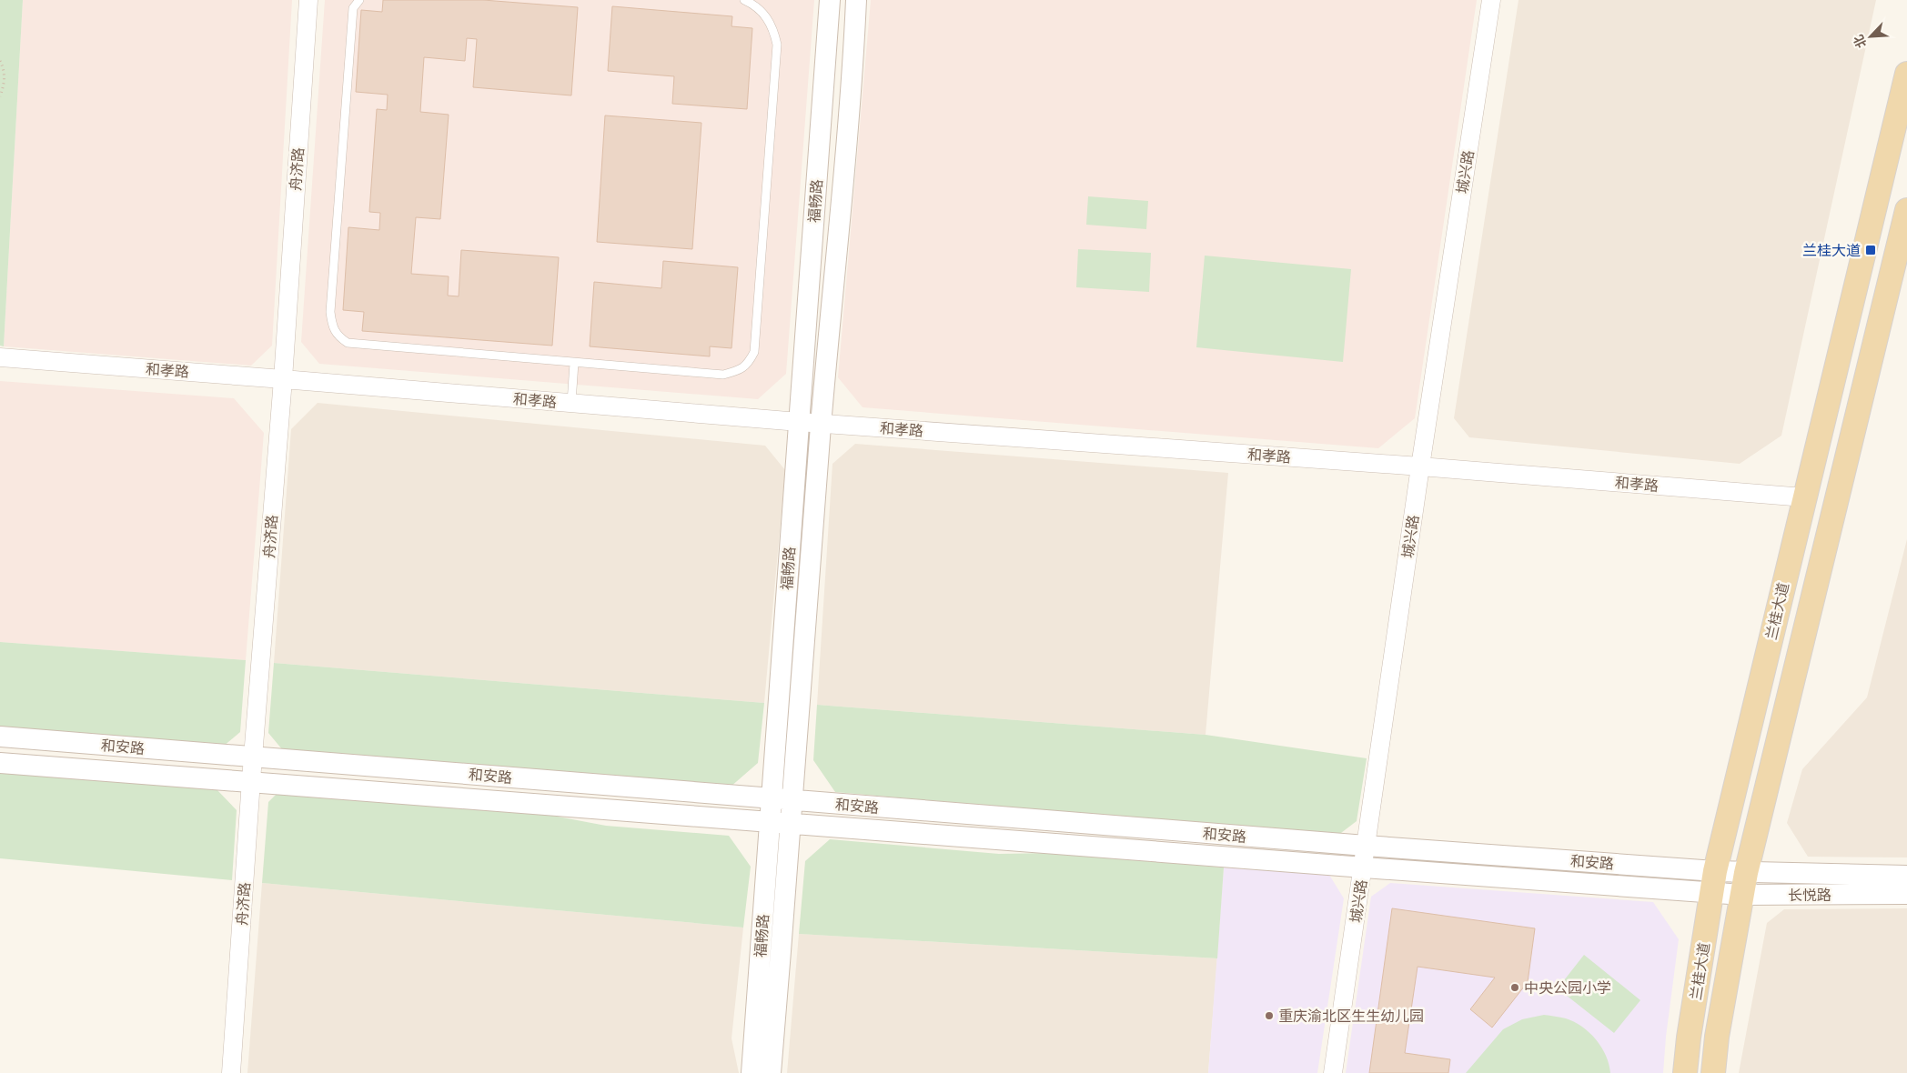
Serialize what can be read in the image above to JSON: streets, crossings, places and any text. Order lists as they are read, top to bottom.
{
  "streets": {
    "main road": [
      "福畅路",
      "兰桂大道",
      "和安路",
      "长悦路"
    ],
    "street": ["舟济路", "城兴路", "和孝路"]
  },
  "crossings": [
    ["舟济路", "和孝路"],
    ["舟济路", "和安路"],
    ["城兴路", "和孝路"],
    ["城兴路", "和安路"],
    ["福畅路", "和孝路"],
    ["福畅路", "和安路"],
    ["和孝路", "兰桂大道"],
    ["兰桂大道", "和安路"],
    ["兰桂大道", "长悦路"],
    ["和安路", "长悦路"]
  ],
  "places": {
    "transit": ["兰桂大道"],
    "other": ["中央公园小学", "重庆渝北区生生幼儿园"]
  },
  "north": "bottom left"
}
